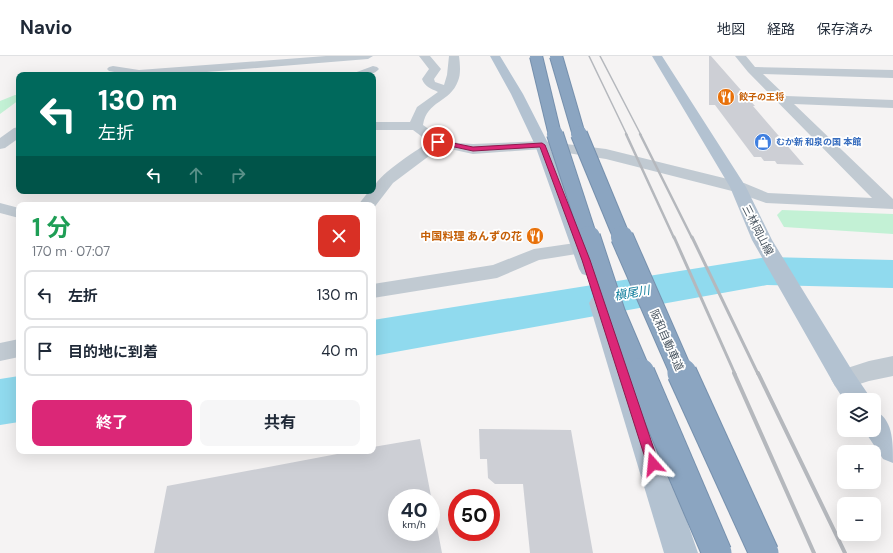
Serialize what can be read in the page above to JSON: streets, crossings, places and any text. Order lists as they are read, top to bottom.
{
  "streets": {
    "highway": ["阪和自動車道"],
    "main road": ["三林岡山線"]
  },
  "water": ["槇尾川"],
  "places": {
    "restaurant": ["餃子の王将", "中国料理 あんずの花"],
    "shop": ["むか新 和泉の国 本館"]
  },
  "page": {
    "header": "Navio",
    "nav": ["地図", "経路", "保存済み"],
    "turn": ["130 m", "左折"],
    "heading": ["1 分", "170 m · 07:07"],
    "list": [
      {
        "name": "左折",
        "value": "130 m"
      },
      {
        "name": "目的地に到着",
        "value": "40 m"
      }
    ],
    "buttons": ["終了", "共有"],
    "map_buttons": ["+", "−"],
    "speed": "40 km/h",
    "limit": "50"
  }
}
